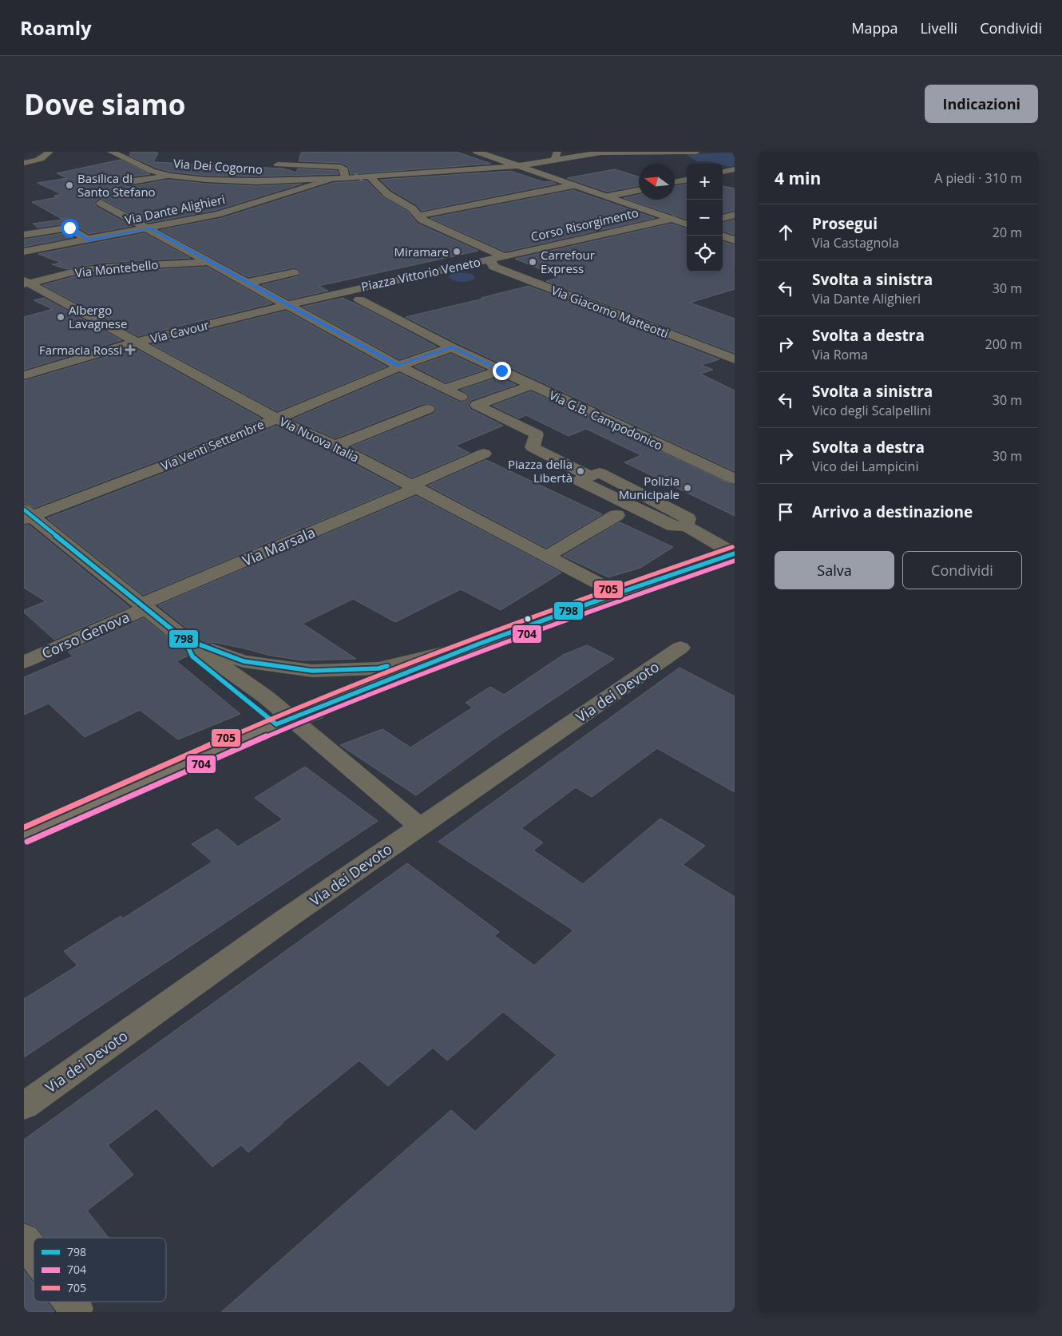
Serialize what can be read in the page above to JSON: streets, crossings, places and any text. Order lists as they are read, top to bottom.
{
  "streets": {
    "street": [
      "Via Dei Cogorno",
      "Via Dante Alighieri",
      "Corso Risorgimento",
      "Via Montebello",
      "Piazza Vittorio Veneto",
      "Via Giacomo Matteotti",
      "Via Cavour",
      "Via G.B. Campodonico",
      "Via Nuova Italia",
      "Via Venti Settembre",
      "Via Marsala",
      "Corso Genova",
      "Via dei Devoto"
    ]
  },
  "crossings": [
    ["Via Dei Cogorno", "Via Dante Alighieri"],
    ["Corso Risorgimento", "Piazza Vittorio Veneto"],
    ["Via Montebello", "Via Nuova Italia"],
    ["Piazza Vittorio Veneto", "Via Giacomo Matteotti"],
    ["Piazza Vittorio Veneto", "Via Cavour"],
    ["Via Cavour", "Via Nuova Italia"],
    ["Via Nuova Italia", "Via Venti Settembre"],
    ["Via Nuova Italia", "Via Marsala"],
    ["Via Marsala", "Corso Genova"]
  ],
  "places": {
    "other": [
      "Basilica di Santo Stefano",
      "Miramare",
      "Carrefour Express",
      "Albergo Lavagnese",
      "Piazza della Libertà",
      "Polizia Municipale"
    ],
    "health": ["Farmacia Rossi"]
  },
  "lines": ["transit line 798", "transit line 705", "transit line 704"],
  "legend": ["798", "704", "705"],
  "north": "left",
  "page": {
    "header": "Roamly",
    "nav": ["Mappa", "Livelli", "Condividi"],
    "buttons": [
      "Indicazioni",
      ["Salva", "Condividi"]
    ],
    "title": "Dove siamo",
    "heading": ["4 min", "A piedi · 310 m"],
    "map_buttons": ["+", "−"],
    "list": [
      ["Prosegui", "Via Castagnola", "20 m"],
      ["Svolta a sinistra", "Via Dante Alighieri", "30 m"],
      ["Svolta a destra", "Via Roma", "200 m"],
      ["Svolta a sinistra", "Vico degli Scalpellini", "30 m"],
      ["Svolta a destra", "Vico dei Lampicini", "30 m"],
      "Arrivo a destinazione"
    ]
  }
}
